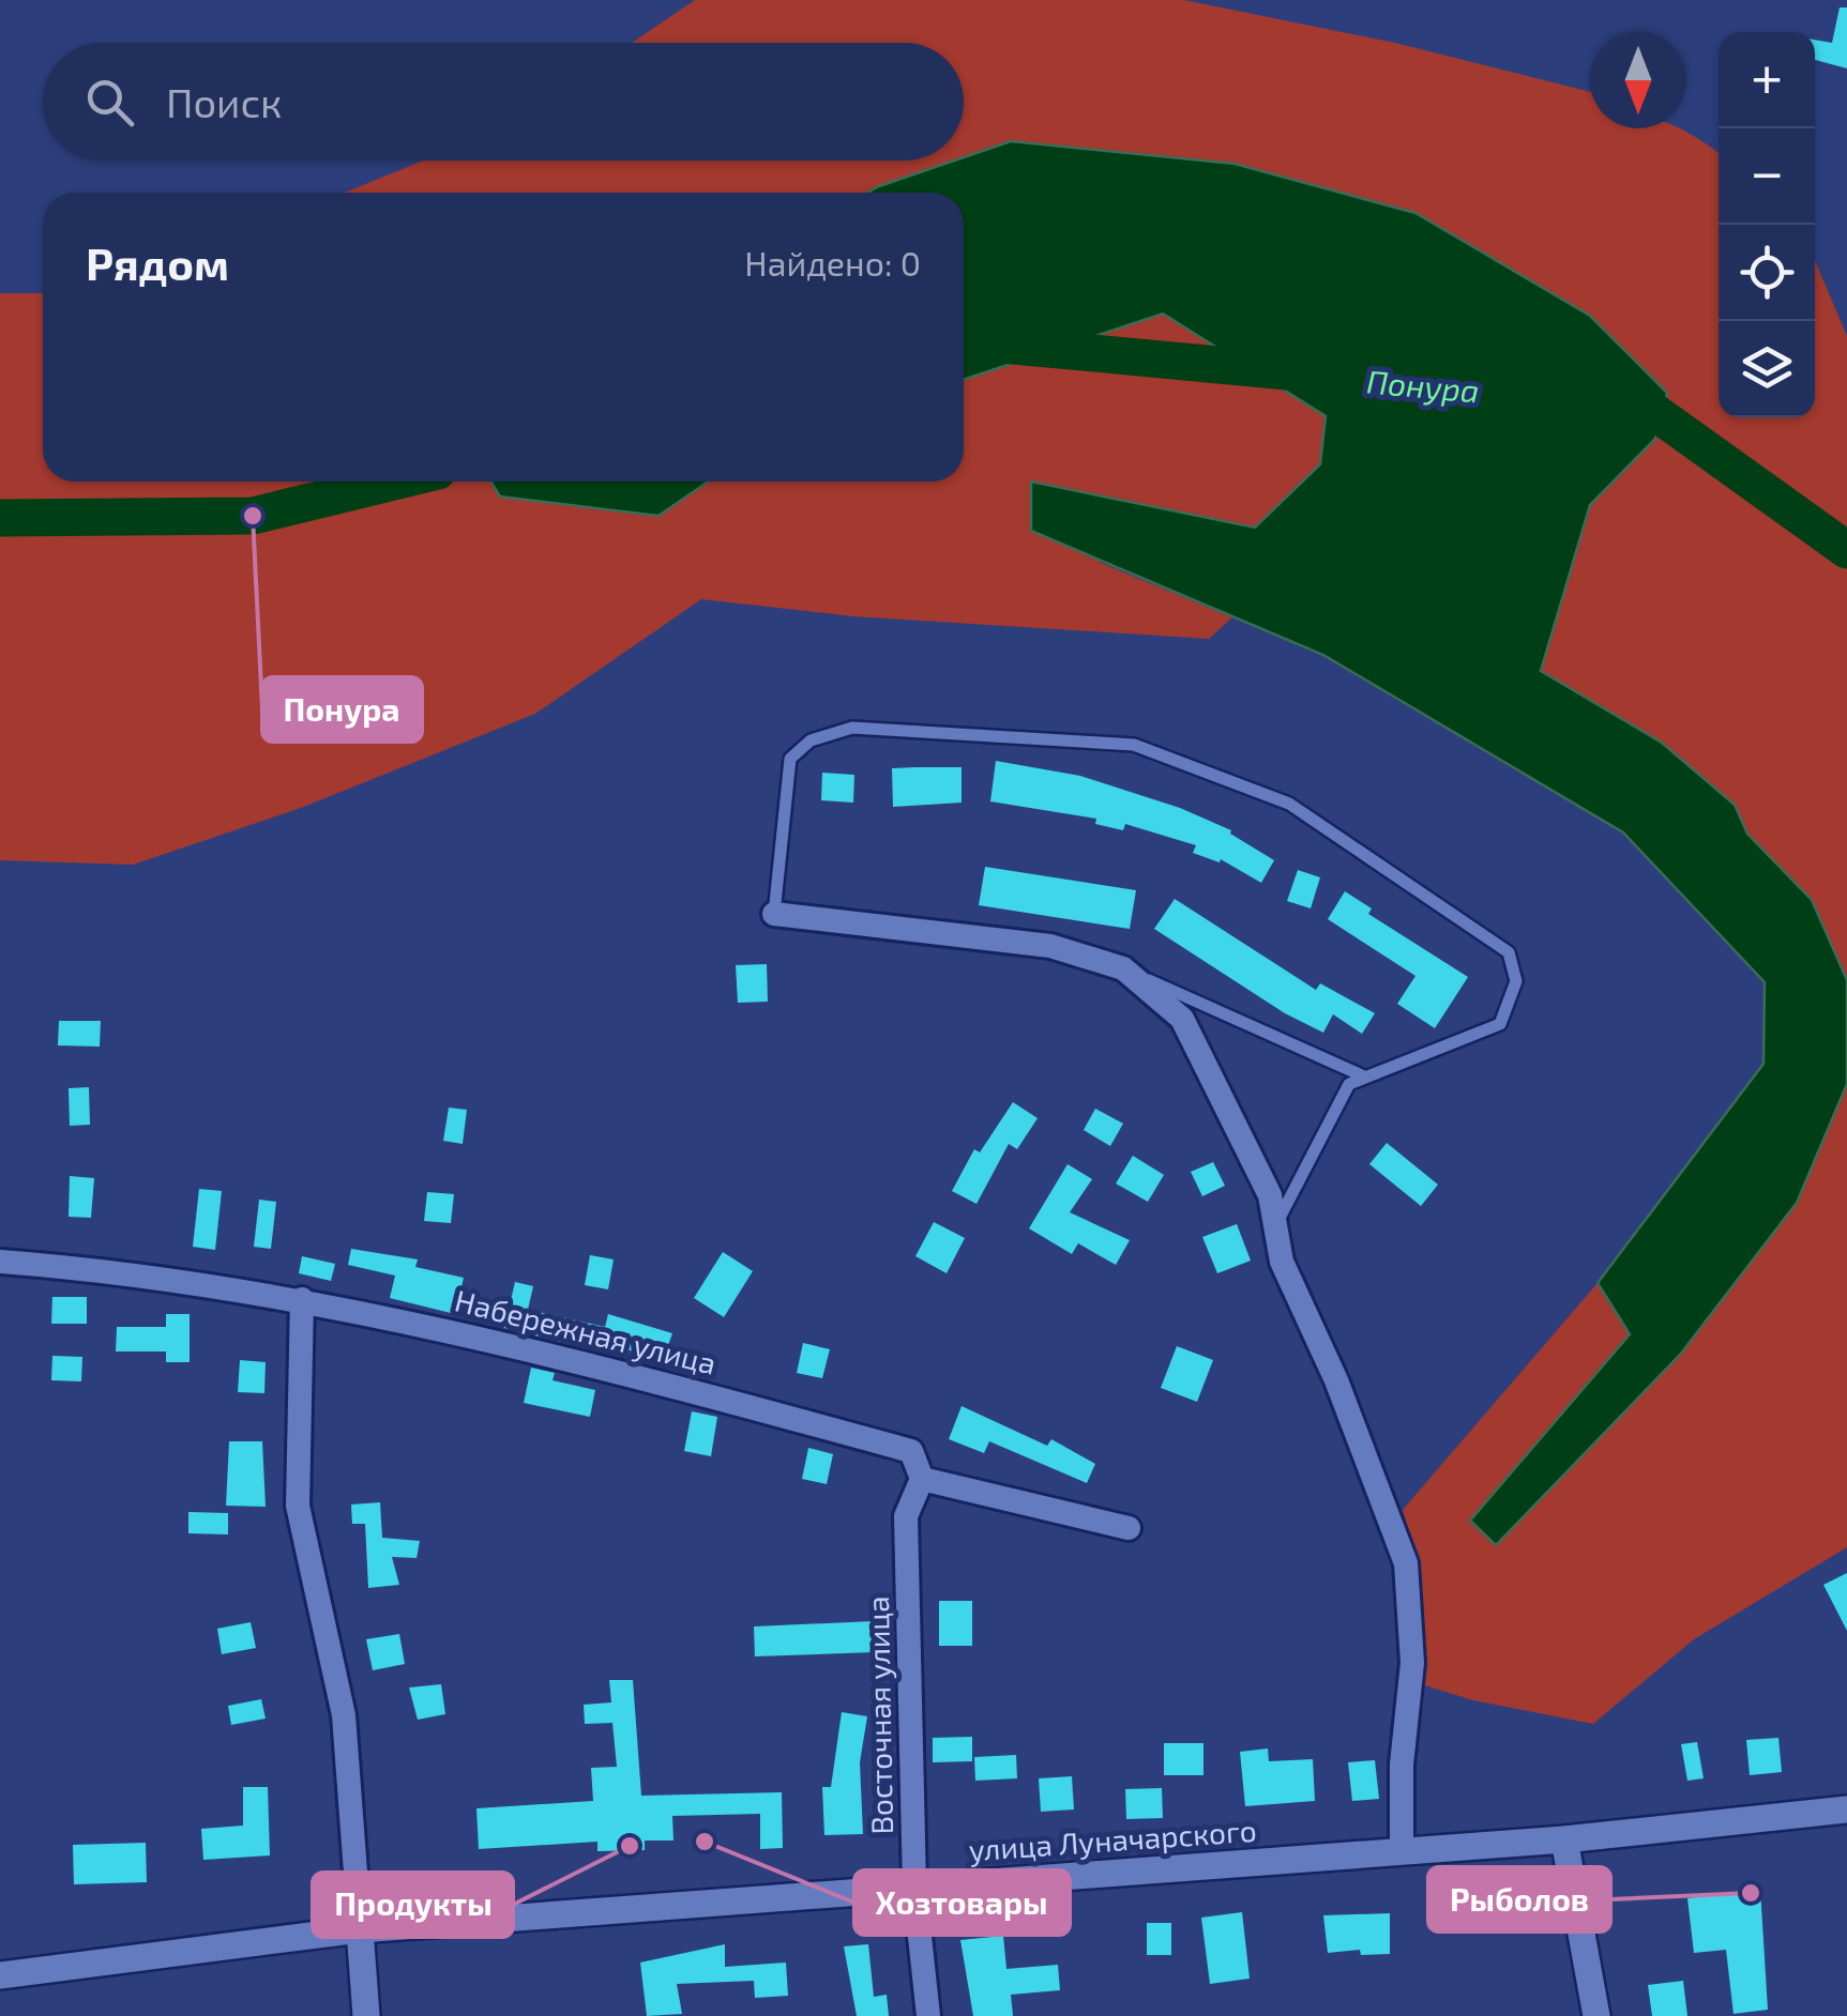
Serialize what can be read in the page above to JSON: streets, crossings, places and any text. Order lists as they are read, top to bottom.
{
  "streets": {
    "main road": ["улица Луначарского"],
    "street": ["Набережная улица", "Восточная улица"]
  },
  "crossings": [
    ["Набережная улица", "Восточная улица"],
    ["Восточная улица", "улица Луначарского"]
  ],
  "water": ["Понура"],
  "places": [
    "Понура",
    "Хозтовары",
    "Продукты",
    "Рыболов"
  ],
  "north": "bottom",
  "page": {
    "map_buttons": ["+", "−"],
    "search": "Поиск",
    "heading": ["Рядом", "Найдено: 0"]
  }
}
